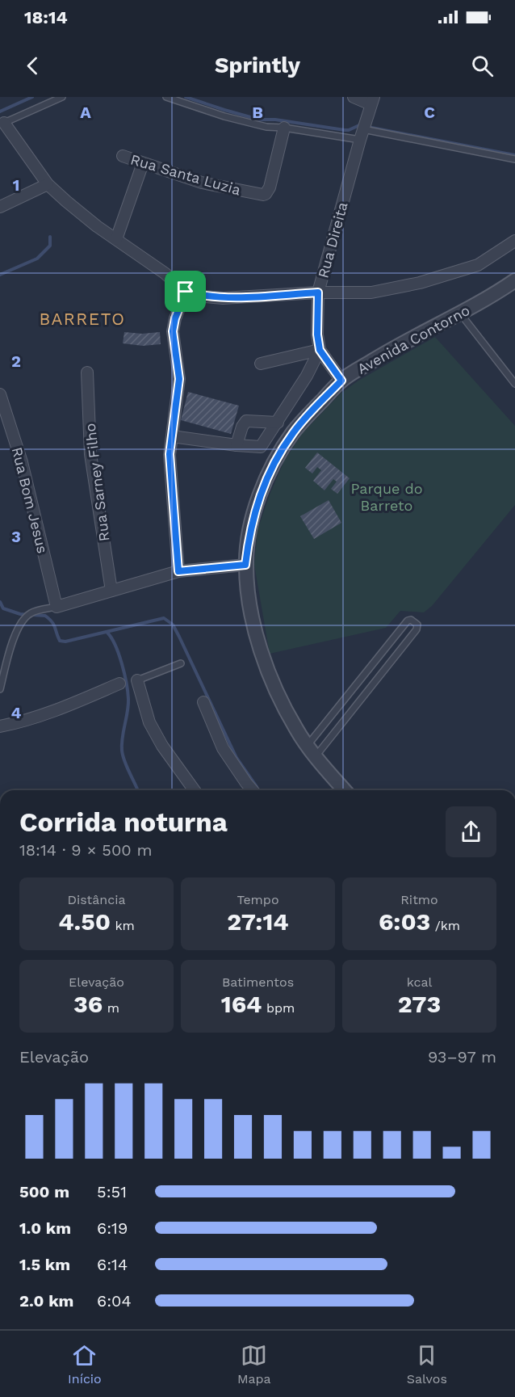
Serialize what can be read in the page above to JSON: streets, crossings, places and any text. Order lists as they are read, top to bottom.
{
  "streets": {
    "street": [
      "Rua Santa Luzia",
      "Rua Direita",
      "Avenida Contorno",
      "Rua Sarney Filho",
      "Rua Bom Jesus"
    ]
  },
  "districts": ["BARRETO"],
  "parks": ["Parque do Barreto"],
  "page": {
    "status": "18:14",
    "header": "Sprintly",
    "heading": ["Corrida noturna", "18:14 · 9 × 500 m"],
    "stats": [
      ["Distância", "4.50 km"],
      ["Tempo", "27:14"],
      ["Ritmo", "6:03 /km"],
      ["Elevação", "36 m"],
      ["Batimentos", "164 bpm"],
      ["kcal", "273"]
    ],
    "chart": ["Elevação", "93–97 m"],
    "list": [
      {
        "name": "500 m",
        "note": "5:51"
      },
      {
        "name": "1.0 km",
        "note": "6:19"
      },
      {
        "name": "1.5 km",
        "note": "6:14"
      },
      {
        "name": "2.0 km",
        "note": "6:04"
      }
    ],
    "tabs": ["Início", "Mapa", "Salvos"]
  },
  "grid": {
    "columns": ["A", "B", "C"],
    "rows": [
      "1",
      "2",
      "3",
      "4"
    ]
  }
}
